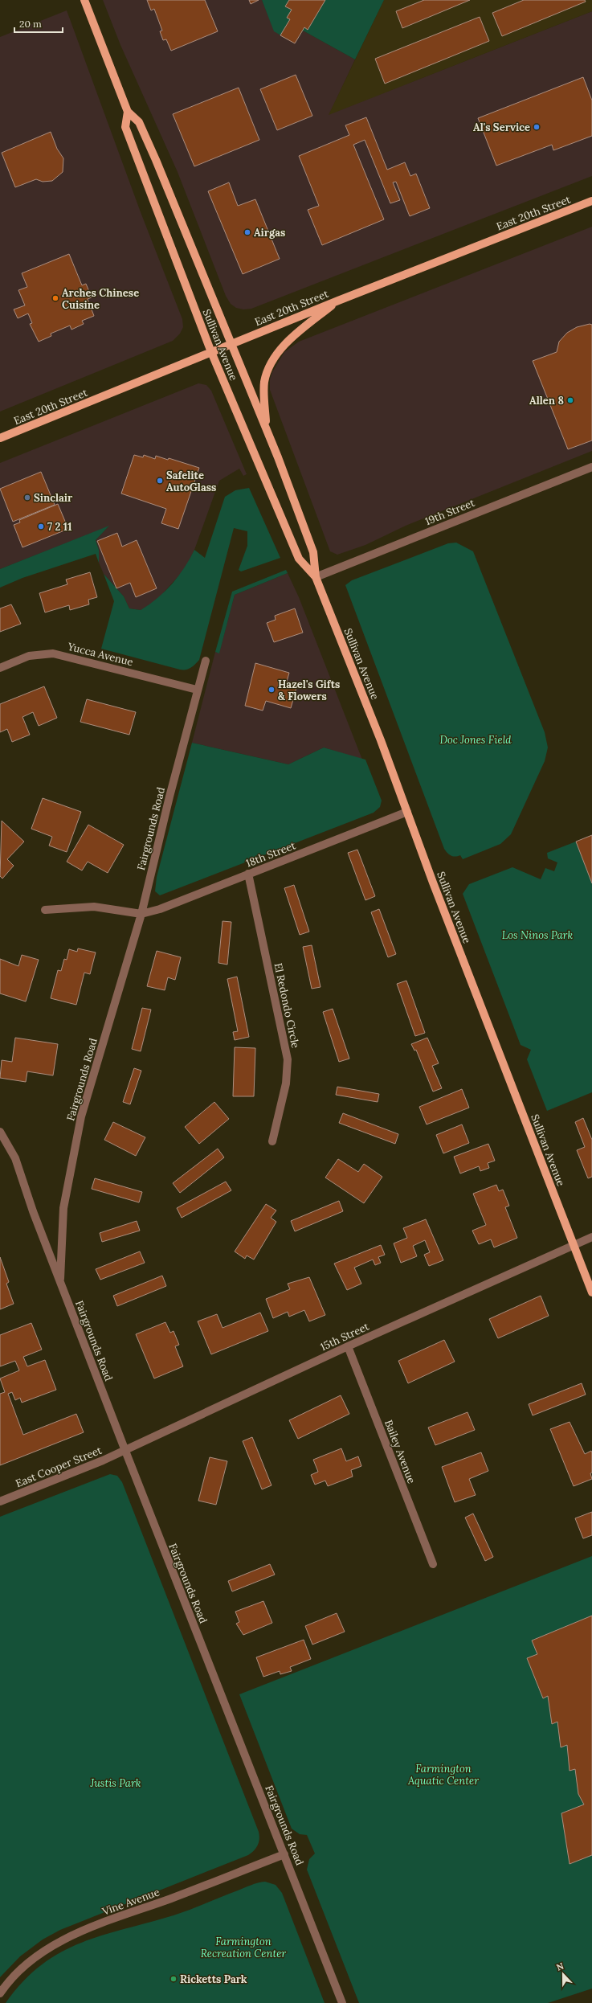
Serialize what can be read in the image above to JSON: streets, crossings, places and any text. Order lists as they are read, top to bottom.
{
  "streets": {
    "main road": ["East 20th Street", "Sullivan Avenue"],
    "street": [
      "19th Street",
      "Yucca Avenue",
      "Fairgrounds Road",
      "18th Street",
      "El Redondo Circle",
      "15th Street",
      "Bailey Avenue",
      "East Cooper Street",
      "Vine Avenue"
    ]
  },
  "crossings": [
    ["East 20th Street", "Sullivan Avenue"],
    ["Sullivan Avenue", "19th Street"],
    ["Sullivan Avenue", "18th Street"],
    ["Sullivan Avenue", "15th Street"],
    ["Yucca Avenue", "Fairgrounds Road"],
    ["Fairgrounds Road", "18th Street"],
    ["Fairgrounds Road", "15th Street"],
    ["Fairgrounds Road", "East Cooper Street"],
    ["Fairgrounds Road", "Vine Avenue"],
    ["18th Street", "El Redondo Circle"],
    ["15th Street", "Bailey Avenue"],
    ["15th Street", "East Cooper Street"]
  ],
  "parks": [
    "Doc Jones Field",
    "Los Ninos Park",
    "Farmington Aquatic Center",
    "Justis Park",
    "Farmington Recreation Center"
  ],
  "places": [
    "Al's Service",
    "Airgas",
    "Arches Chinese Cuisine",
    "Allen 8",
    "Safelite AutoGlass",
    "Sinclair",
    "7 2 11",
    "Hazel's Gifts & Flowers",
    "Ricketts Park"
  ],
  "scale_bar": "20 m",
  "north": "top"
}
